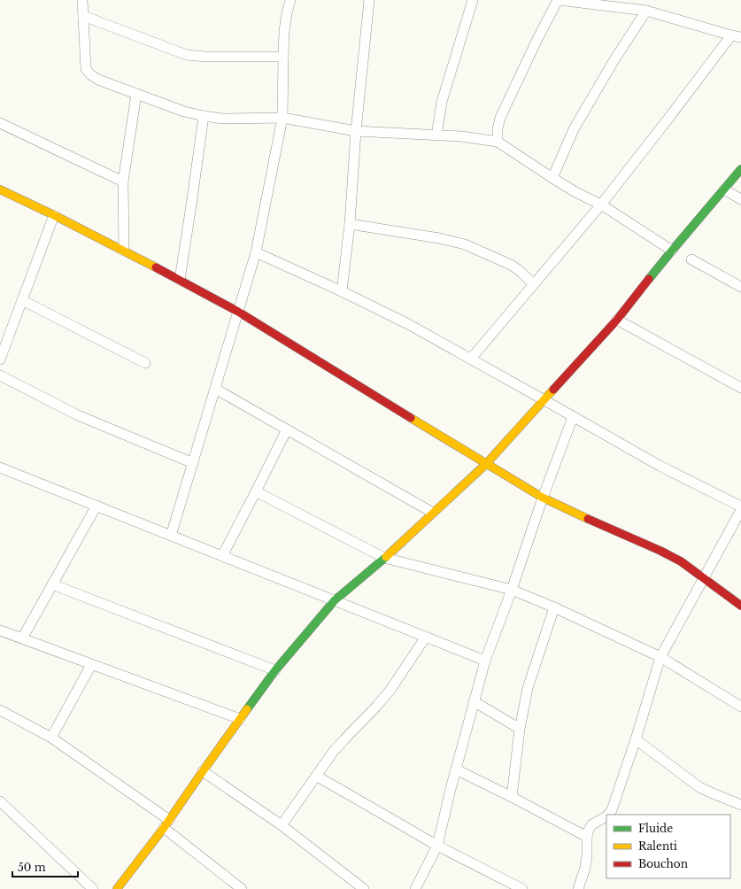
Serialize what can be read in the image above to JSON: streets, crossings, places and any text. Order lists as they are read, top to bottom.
{
  "legend": ["Fluide", "Ralenti", "Bouchon"],
  "scale_bar": "50 m"
}
